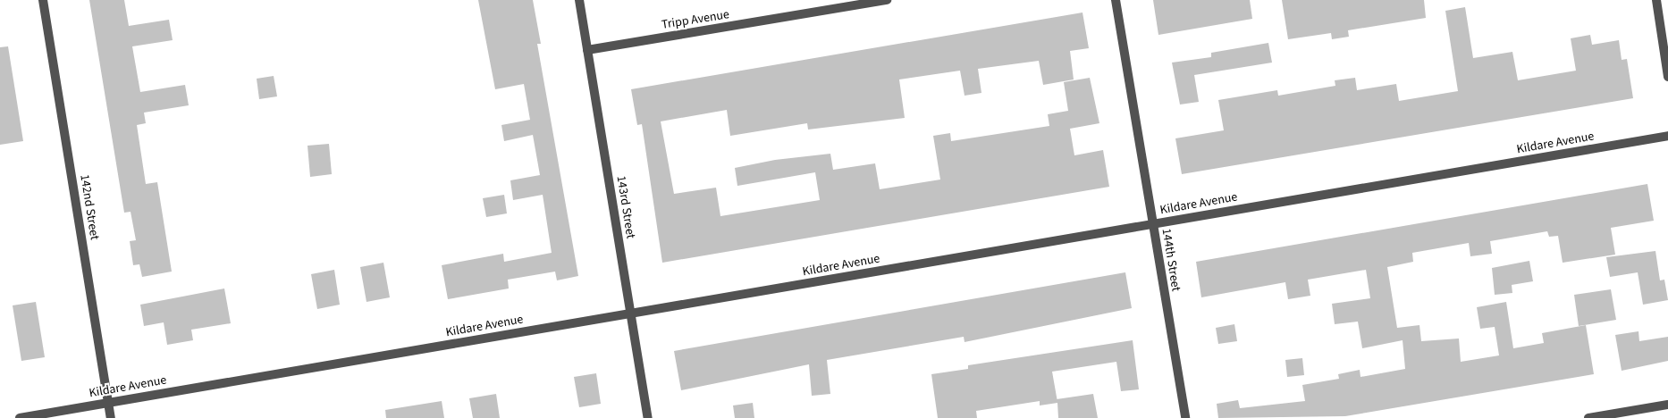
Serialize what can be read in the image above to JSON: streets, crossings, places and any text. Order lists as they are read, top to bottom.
{
  "streets": {
    "street": [
      "Tripp Avenue",
      "Kildare Avenue",
      "142nd Street",
      "143rd Street",
      "144th Street"
    ]
  },
  "crossings": [
    ["Tripp Avenue", "143rd Street"],
    ["Kildare Avenue", "142nd Street"],
    ["Kildare Avenue", "143rd Street"],
    ["Kildare Avenue", "144th Street"]
  ]
}
